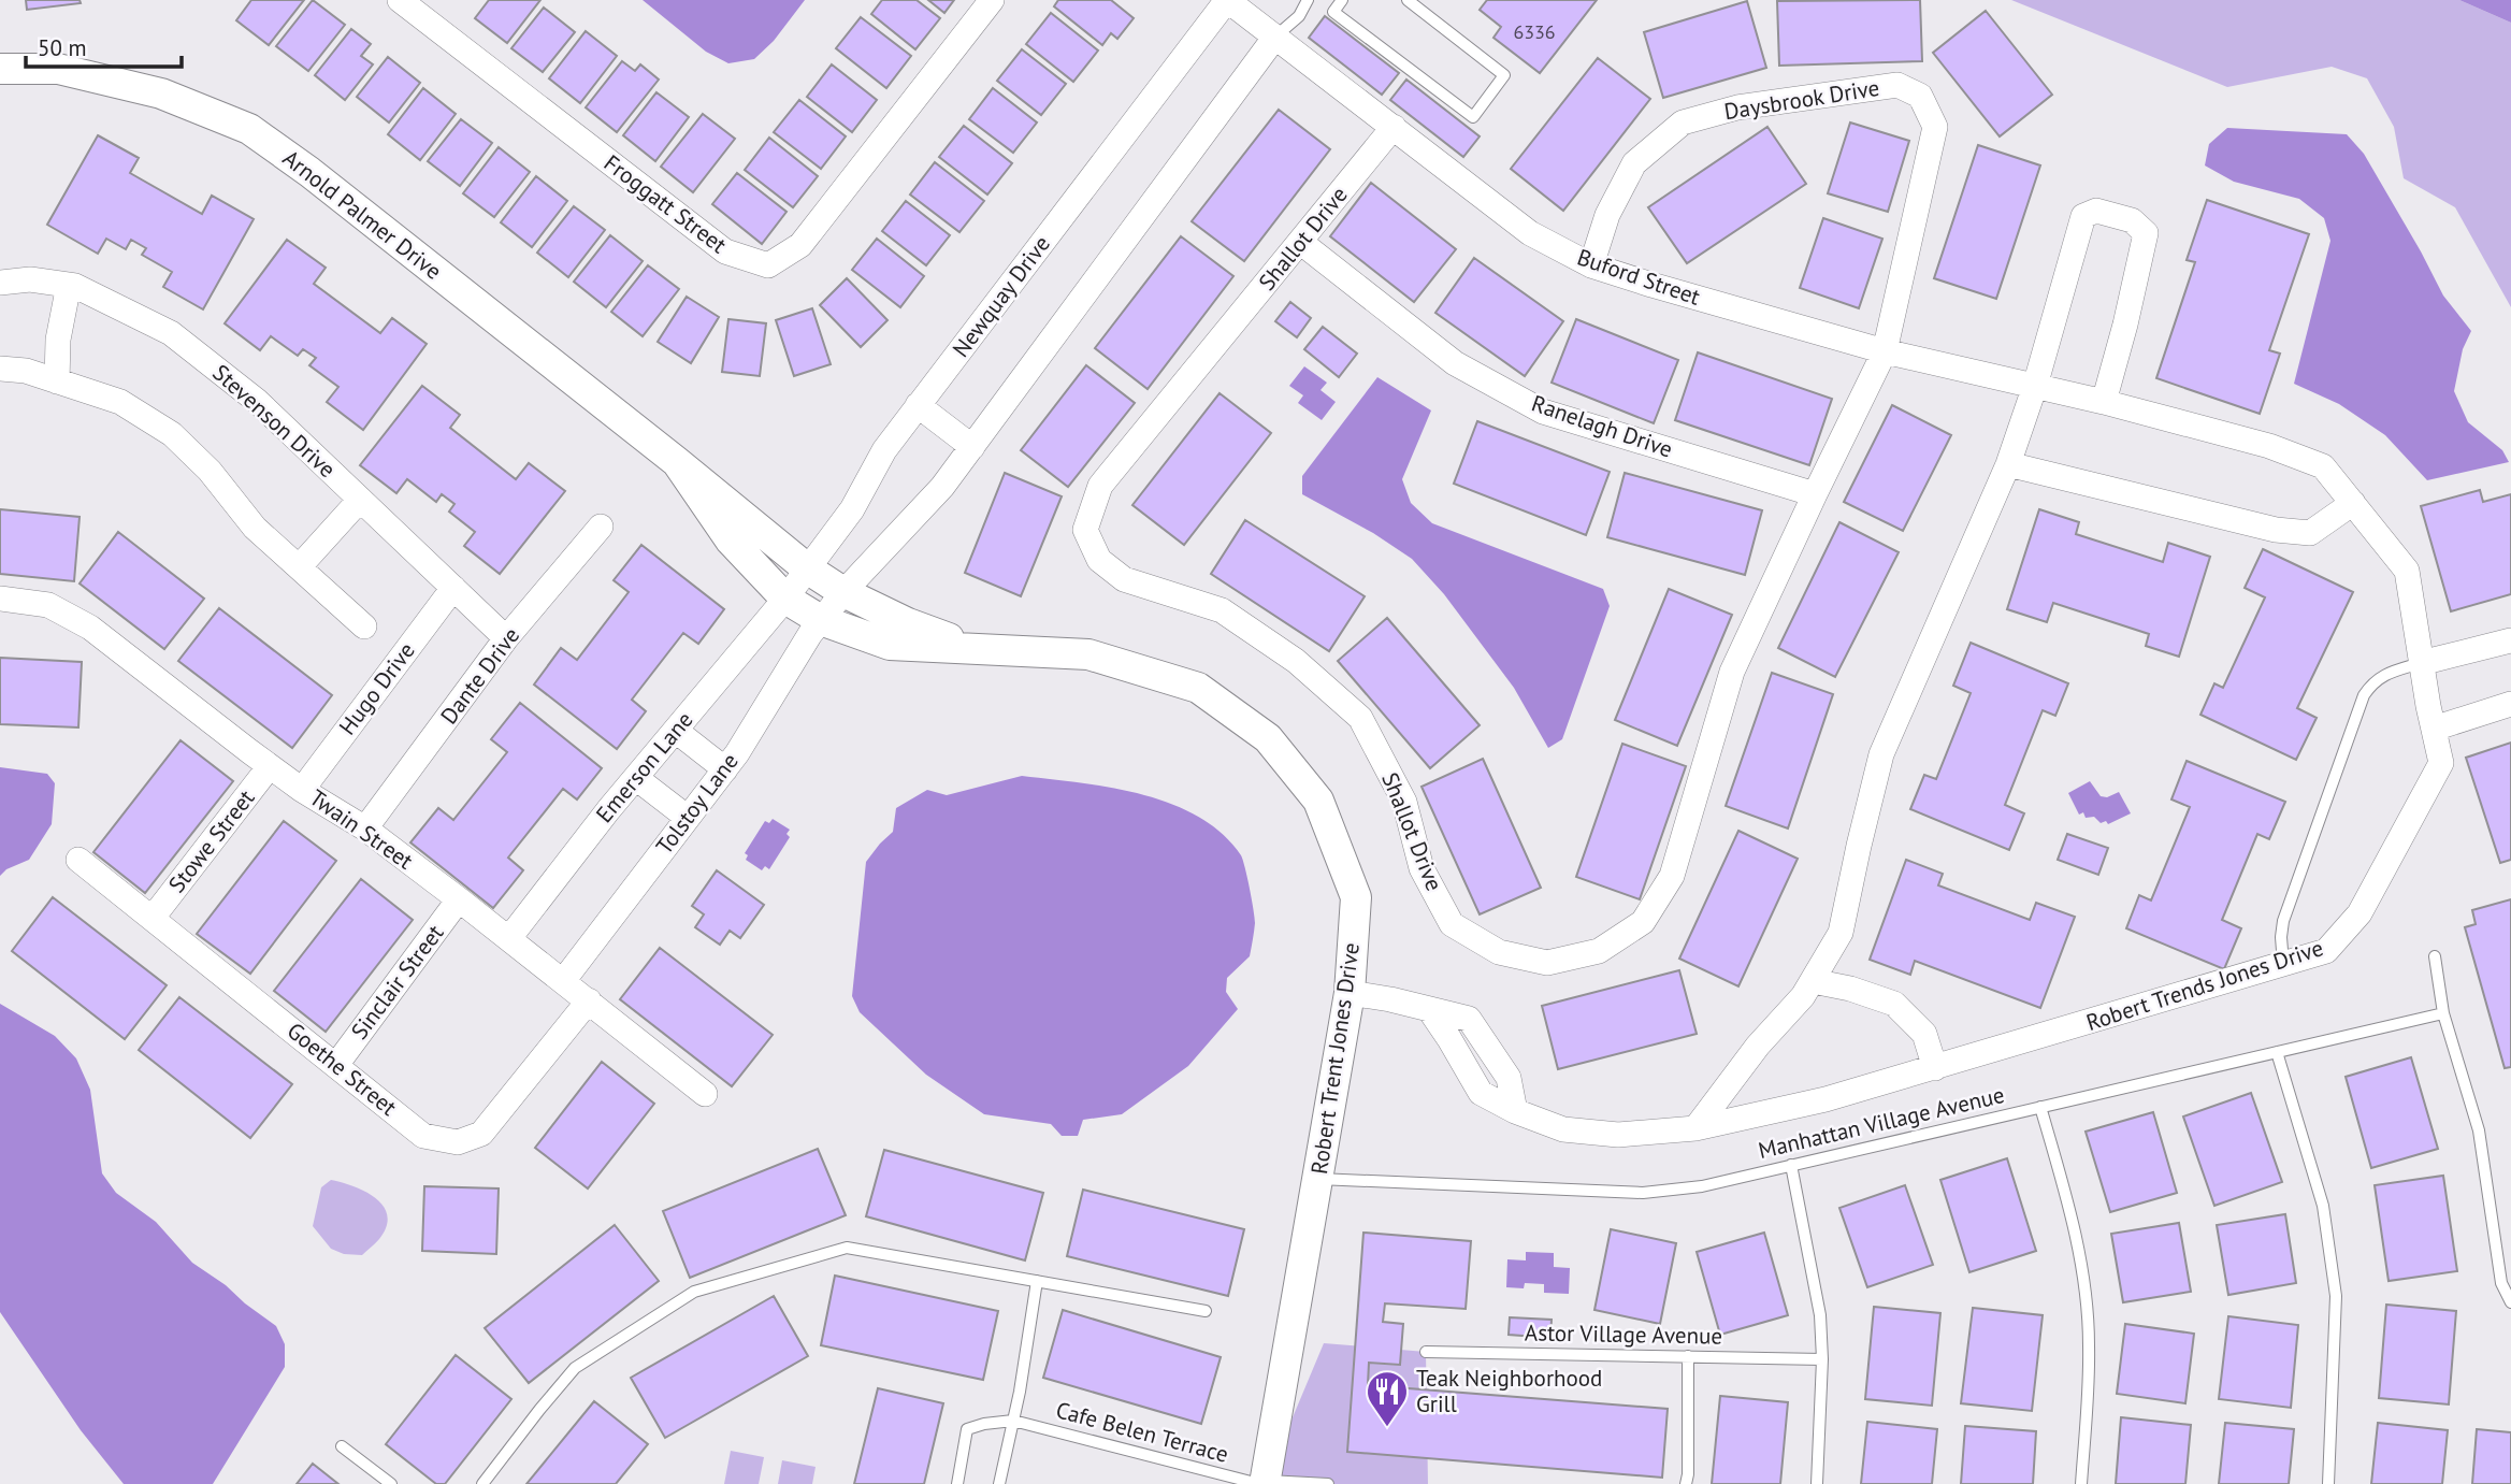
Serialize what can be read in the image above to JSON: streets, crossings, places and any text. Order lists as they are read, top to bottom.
{
  "streets": {
    "street": [
      "Daysbrook Drive",
      "Froggatt Street",
      "Arnold Palmer Drive",
      "Shallot Drive",
      "Buford Street",
      "Newquay Drive",
      "Stevenson Drive",
      "Ranelagh Drive",
      "Dante Drive",
      "Hugo Drive",
      "Emerson Lane",
      "Tolstoy Lane",
      "Twain Street",
      "Stowe Street",
      "Sinclair Street",
      "Robert Trends Jones Drive",
      "Robert Trent Jones Drive",
      "Goethe Street"
    ],
    "lane": ["Manhattan Village Avenue", "Astor Village Avenue", "Cafe Belen Terrace"]
  },
  "crossings": [
    ["Daysbrook Drive", "Shallot Drive"],
    ["Daysbrook Drive", "Buford Street"],
    ["Arnold Palmer Drive", "Newquay Drive"],
    ["Arnold Palmer Drive", "Emerson Lane"],
    ["Arnold Palmer Drive", "Robert Trent Jones Drive"],
    ["Shallot Drive", "Buford Street"],
    ["Shallot Drive", "Ranelagh Drive"],
    ["Buford Street", "Newquay Drive"],
    ["Buford Street", "Robert Trends Jones Drive"],
    ["Newquay Drive", "Emerson Lane"],
    ["Newquay Drive", "Robert Trent Jones Drive"],
    ["Stevenson Drive", "Dante Drive"],
    ["Stevenson Drive", "Hugo Drive"],
    ["Dante Drive", "Twain Street"],
    ["Hugo Drive", "Twain Street"],
    ["Emerson Lane", "Twain Street"],
    ["Emerson Lane", "Robert Trent Jones Drive"],
    ["Tolstoy Lane", "Twain Street"],
    ["Tolstoy Lane", "Robert Trent Jones Drive"],
    ["Twain Street", "Stowe Street"],
    ["Twain Street", "Sinclair Street"],
    ["Twain Street", "Goethe Street"],
    ["Stowe Street", "Goethe Street"],
    ["Sinclair Street", "Goethe Street"],
    ["Robert Trent Jones Drive", "Manhattan Village Avenue"],
    ["Robert Trent Jones Drive", "Cafe Belen Terrace"]
  ],
  "places": {
    "restaurant": ["Teak Neighborhood Grill"]
  },
  "house_numbers": ["6336"],
  "scale_bar": "50 m"
}
